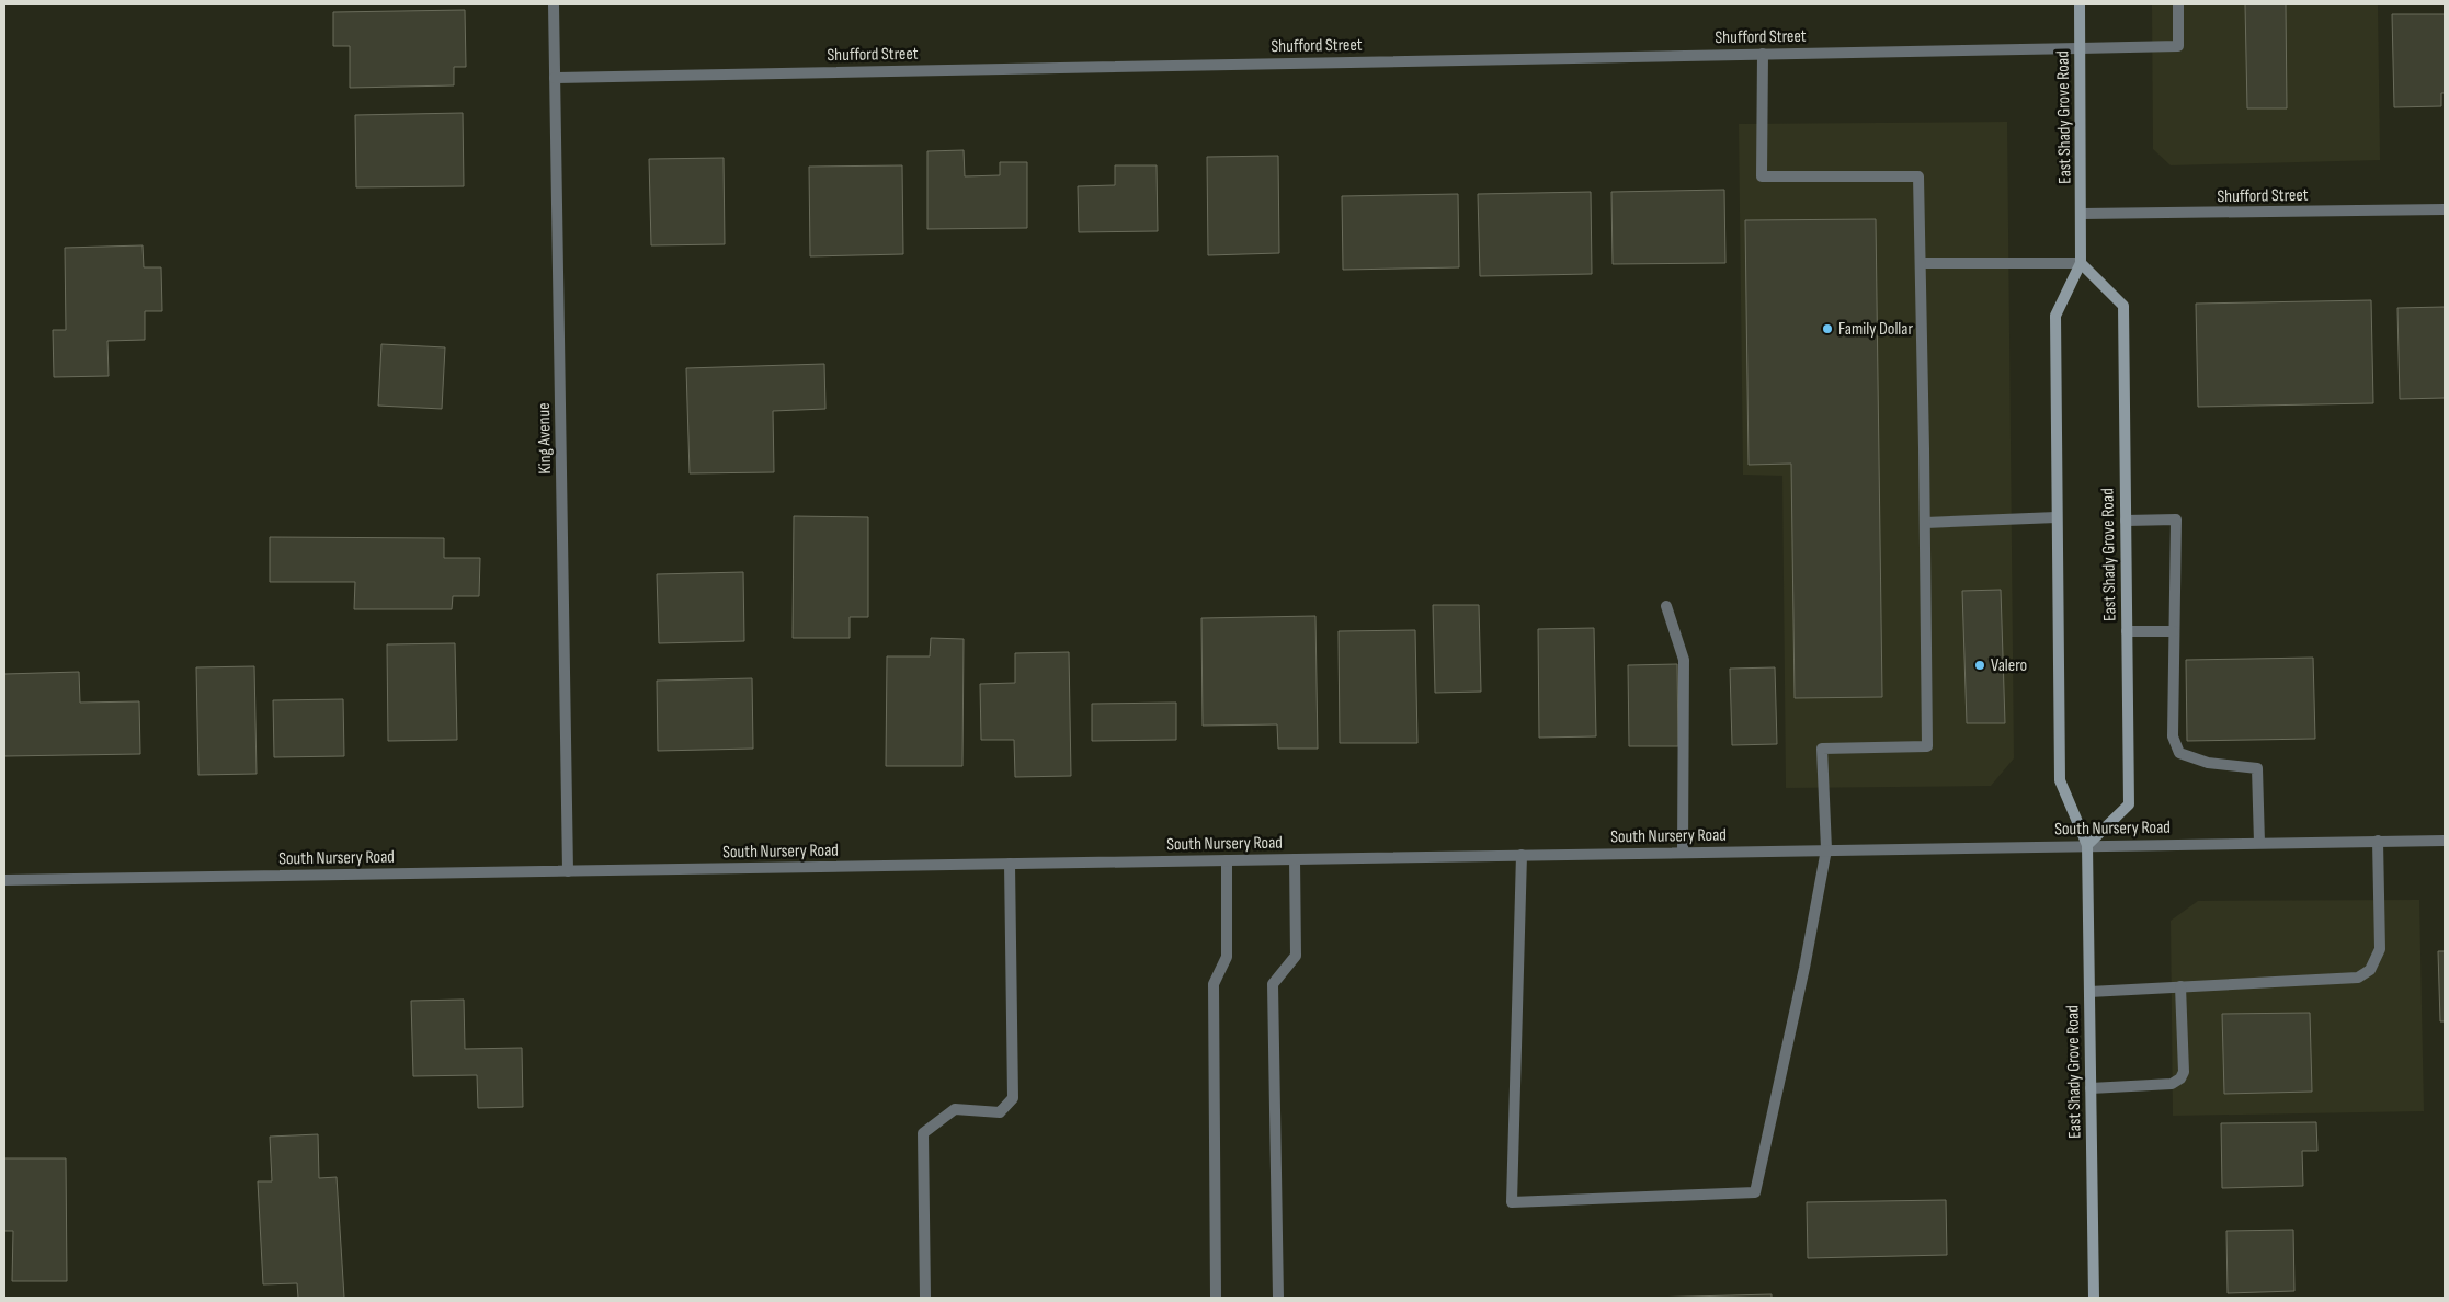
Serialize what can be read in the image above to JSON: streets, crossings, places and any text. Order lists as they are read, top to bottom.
{
  "streets": {
    "main road": ["East Shady Grove Road"],
    "street": ["Shufford Street", "King Avenue", "South Nursery Road"]
  },
  "crossings": [
    ["Shufford Street", "East Shady Grove Road"],
    ["Shufford Street", "King Avenue"],
    ["East Shady Grove Road", "South Nursery Road"],
    ["King Avenue", "South Nursery Road"]
  ],
  "places": ["Family Dollar", "Valero"]
}
